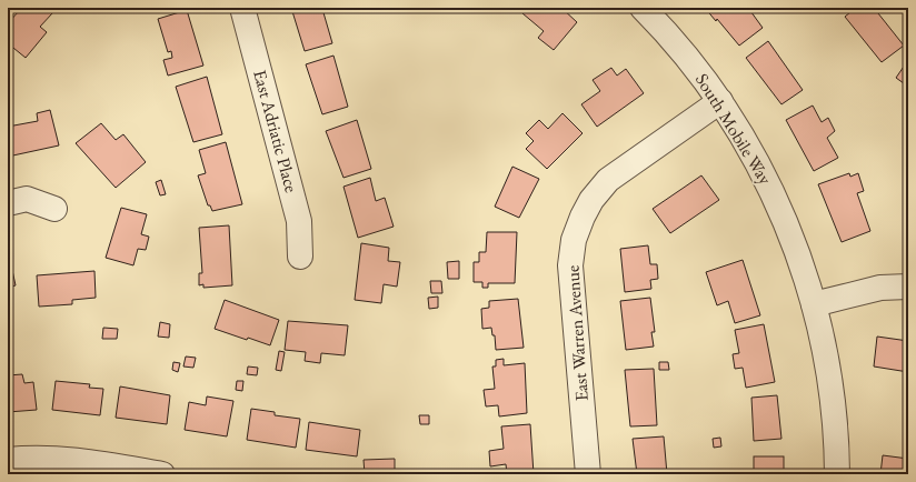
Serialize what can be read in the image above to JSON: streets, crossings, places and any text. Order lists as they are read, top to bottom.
{
  "streets": {
    "street": ["South Mobile Way", "East Adriatic Place", "East Warren Avenue"]
  },
  "crossings": [
    ["South Mobile Way", "East Warren Avenue"]
  ]
}
